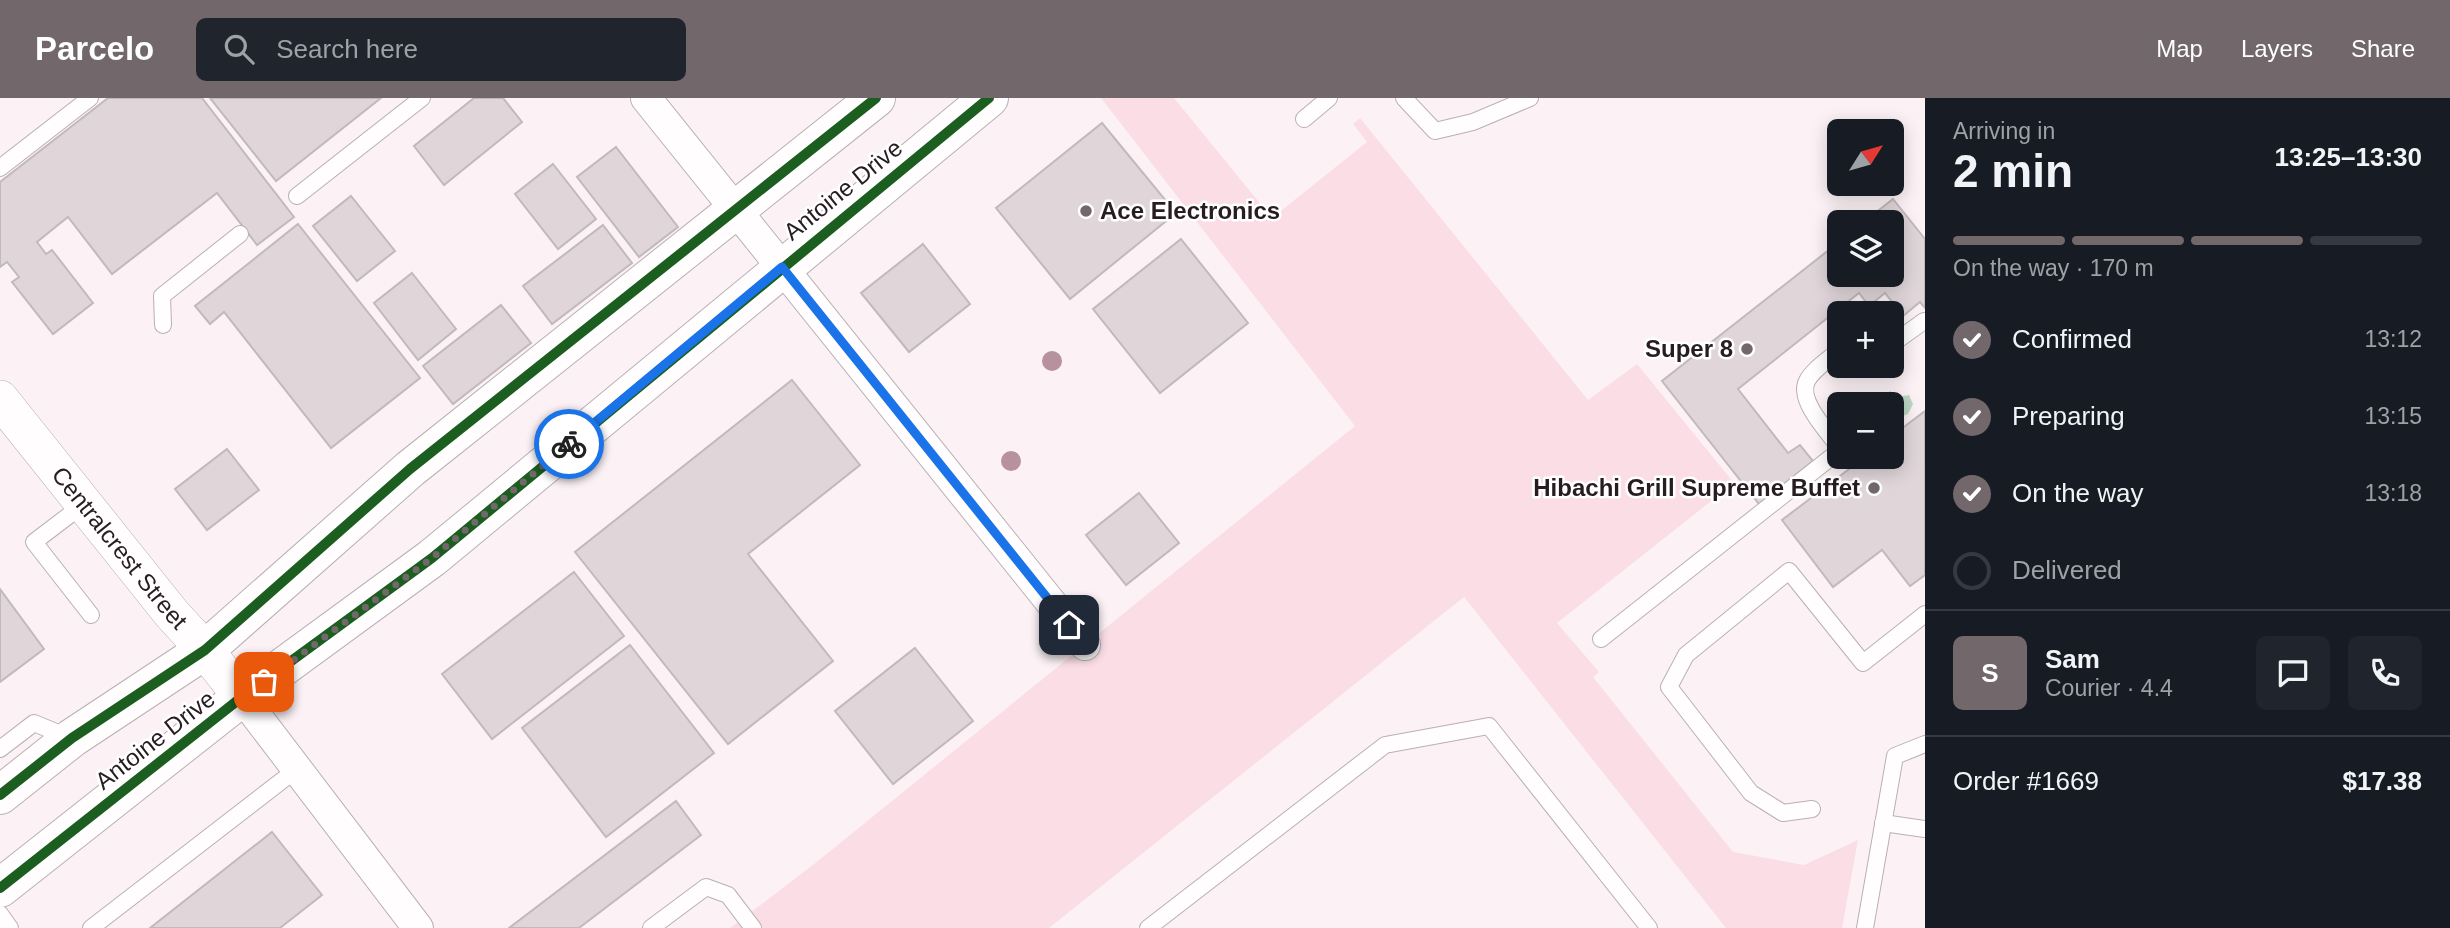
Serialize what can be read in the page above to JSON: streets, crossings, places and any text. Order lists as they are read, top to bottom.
{
  "streets": {
    "main road": ["Antoine Drive"],
    "street": ["Centralcrest Street"]
  },
  "crossings": [
    ["Antoine Drive", "Centralcrest Street"]
  ],
  "places": ["Ace Electronics", "Super 8", "Hibachi Grill Supreme Buffet"],
  "north": "top right",
  "page": {
    "header": "Parcelo",
    "search": "Search here",
    "nav": ["Map", "Layers", "Share"],
    "heading": ["2 min", "Arriving in", "13:25–13:30"],
    "panel": [
      "Sam",
      "Courier · 4.4",
      "Order #1669",
      "$17.38"
    ],
    "map_buttons": ["+", "−"],
    "bar": "On the way · 170 m",
    "list": [
      ["Confirmed", "13:12"],
      ["Preparing", "13:15"],
      ["On the way", "13:18"],
      "Delivered"
    ],
    "round": "S"
  }
}
